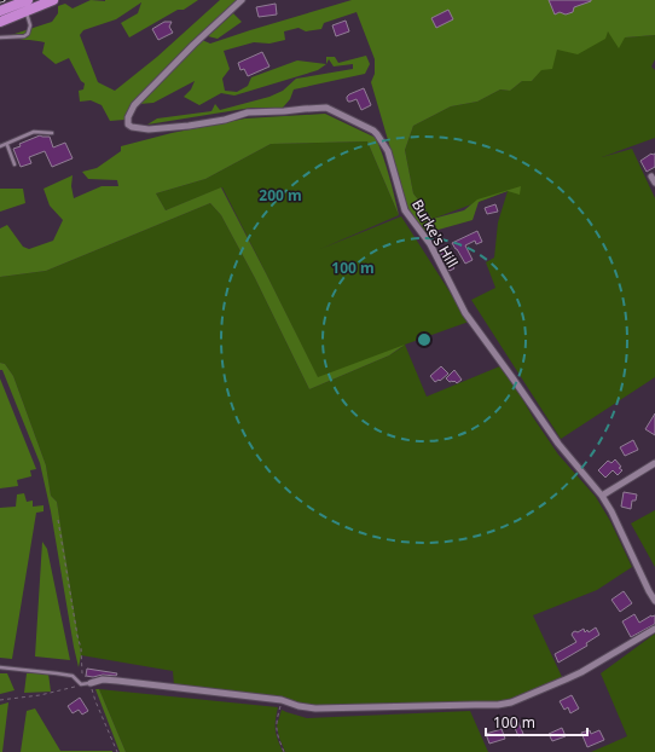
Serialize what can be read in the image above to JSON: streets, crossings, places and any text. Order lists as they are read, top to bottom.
{
  "streets": {
    "street": ["Burke's Hill"]
  },
  "scale_bar": "100 m",
  "rings": ["200 m", "100 m"]
}
